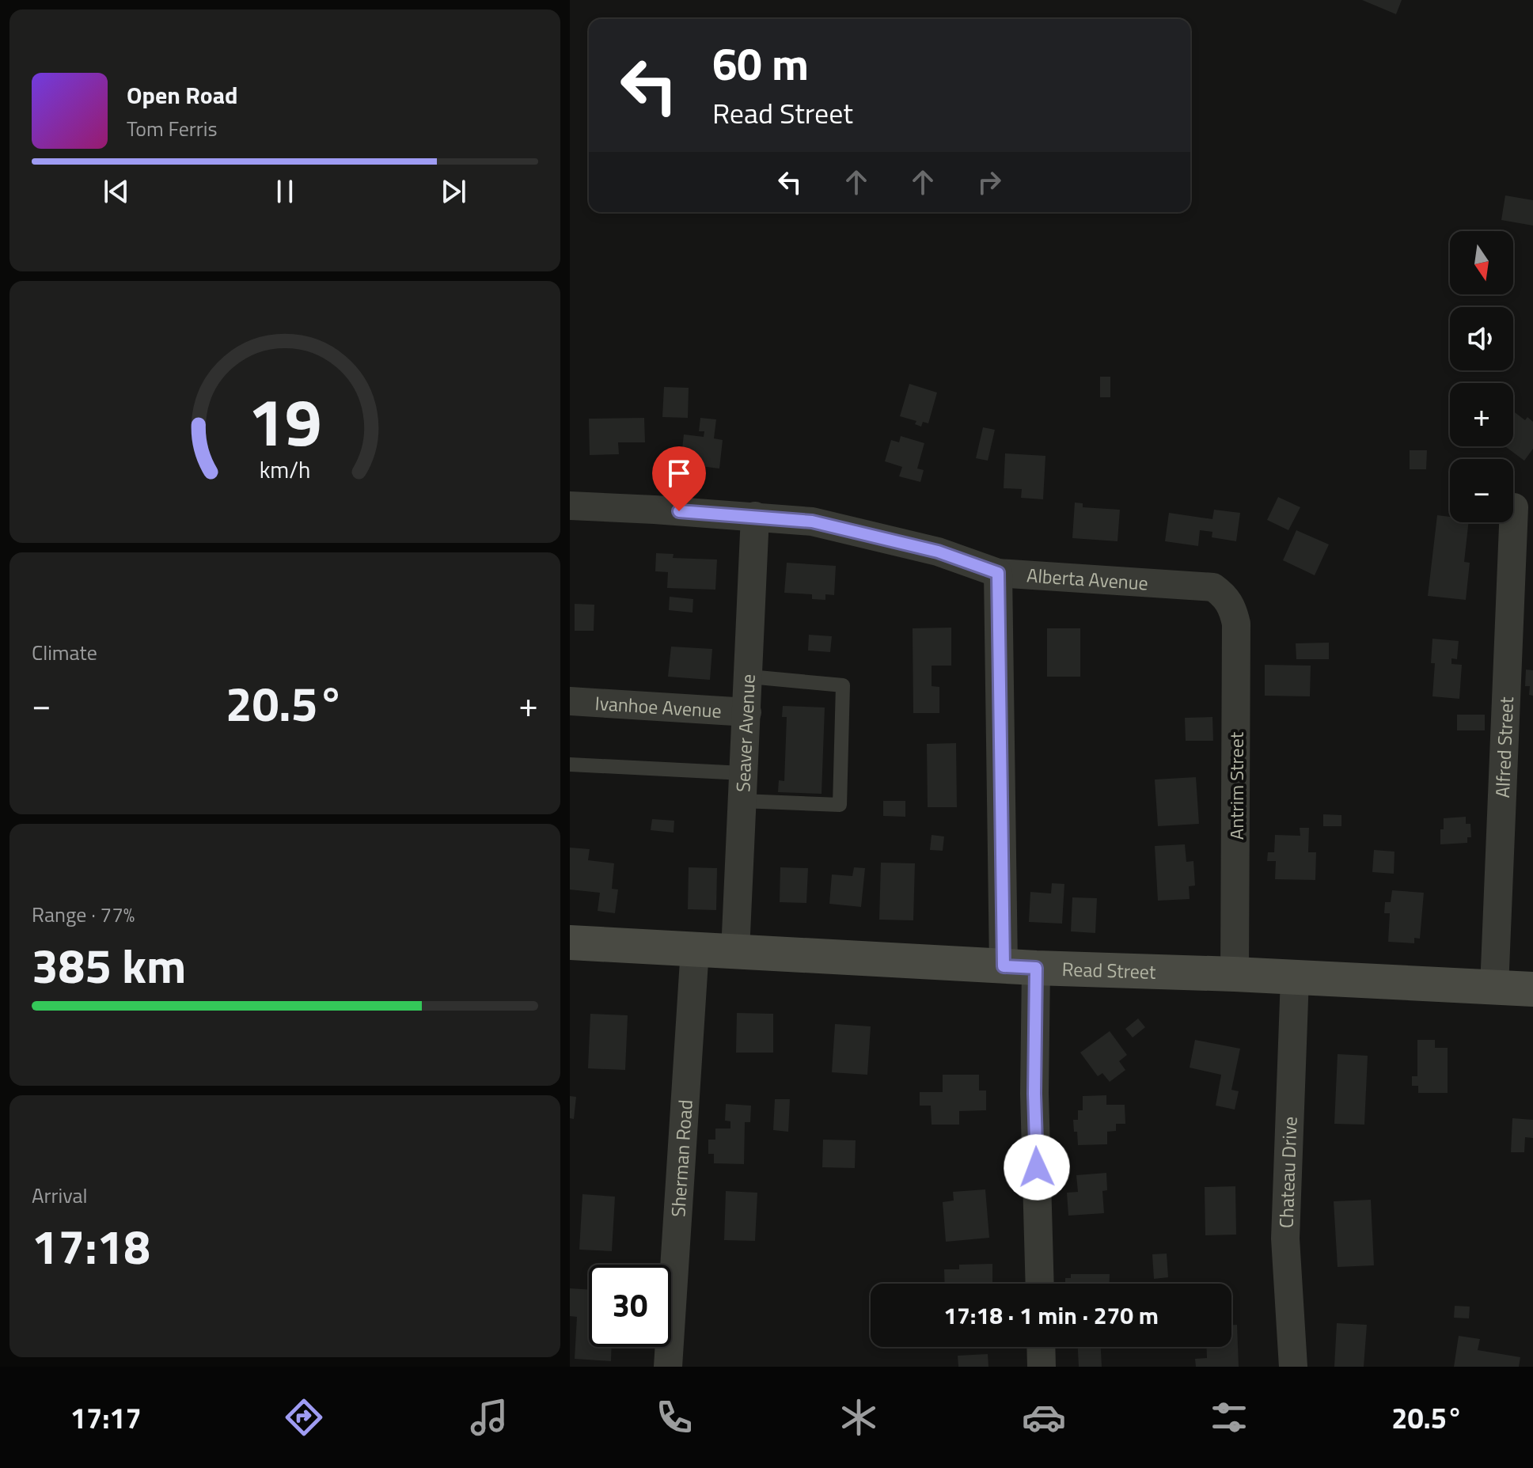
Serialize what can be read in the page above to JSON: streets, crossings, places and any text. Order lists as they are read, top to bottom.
{
  "streets": {
    "main road": ["Read Street"],
    "street": [
      "Alberta Avenue",
      "Ivanhoe Avenue",
      "Seaver Avenue",
      "Alfred Street",
      "Antrim Street",
      "Sherman Road",
      "Chateau Drive"
    ]
  },
  "crossings": [
    ["Alberta Avenue", "Seaver Avenue"],
    ["Alberta Avenue", "Antrim Street"],
    ["Ivanhoe Avenue", "Seaver Avenue"],
    ["Seaver Avenue", "Read Street"],
    ["Alfred Street", "Read Street"],
    ["Antrim Street", "Read Street"],
    ["Read Street", "Sherman Road"],
    ["Read Street", "Chateau Drive"]
  ],
  "north": "bottom",
  "page": {
    "turn": ["60 m", "Read Street"],
    "song": ["Open Road", "Tom Ferris"],
    "map_buttons": ["+", "−"],
    "tile": [
      "Climate",
      ["Range · 77%", "385 km"],
      ["Arrival", "17:18"]
    ],
    "heat": ["−", "20.5°", "+"],
    "limit": "30",
    "trip": "17:18 · 1 min · 270 m",
    "tabs": ["17:17", "20.5°"],
    "gauge": ["19", "km/h"]
  }
}
